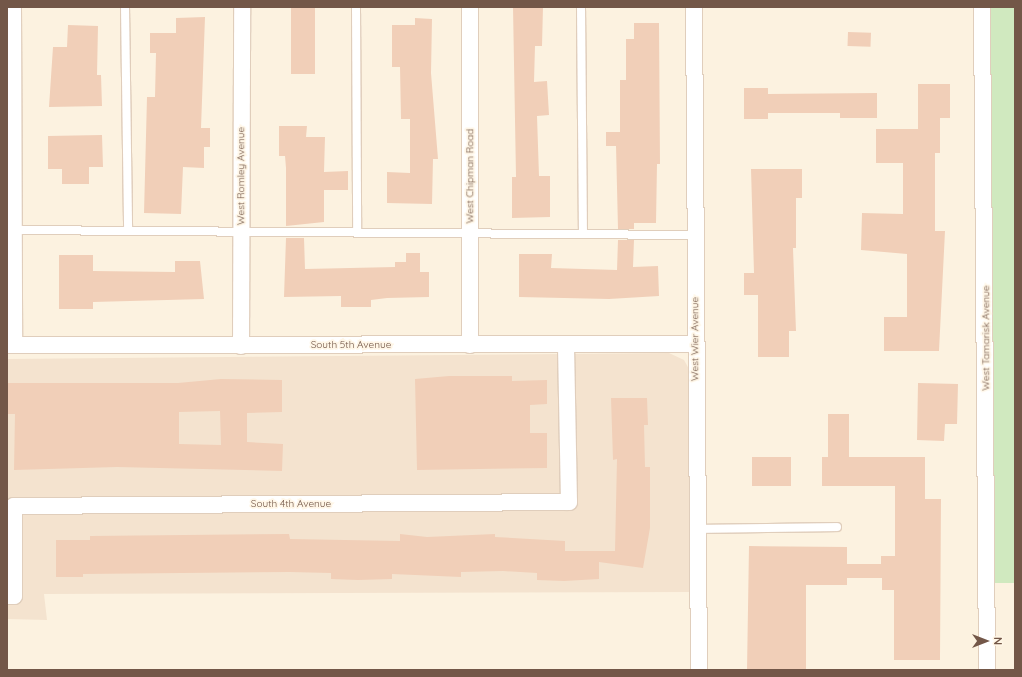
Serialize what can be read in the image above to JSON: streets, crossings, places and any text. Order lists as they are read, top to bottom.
{
  "streets": {
    "street": [
      "West Romley Avenue",
      "West Chipman Road",
      "West Tamarisk Avenue",
      "West Wier Avenue",
      "South 5th Avenue",
      "South 4th Avenue"
    ]
  },
  "crossings": [
    ["West Romley Avenue", "South 5th Avenue"],
    ["West Chipman Road", "South 5th Avenue"],
    ["West Wier Avenue", "South 5th Avenue"],
    ["South 5th Avenue", "South 4th Avenue"]
  ],
  "north": "right"
}
